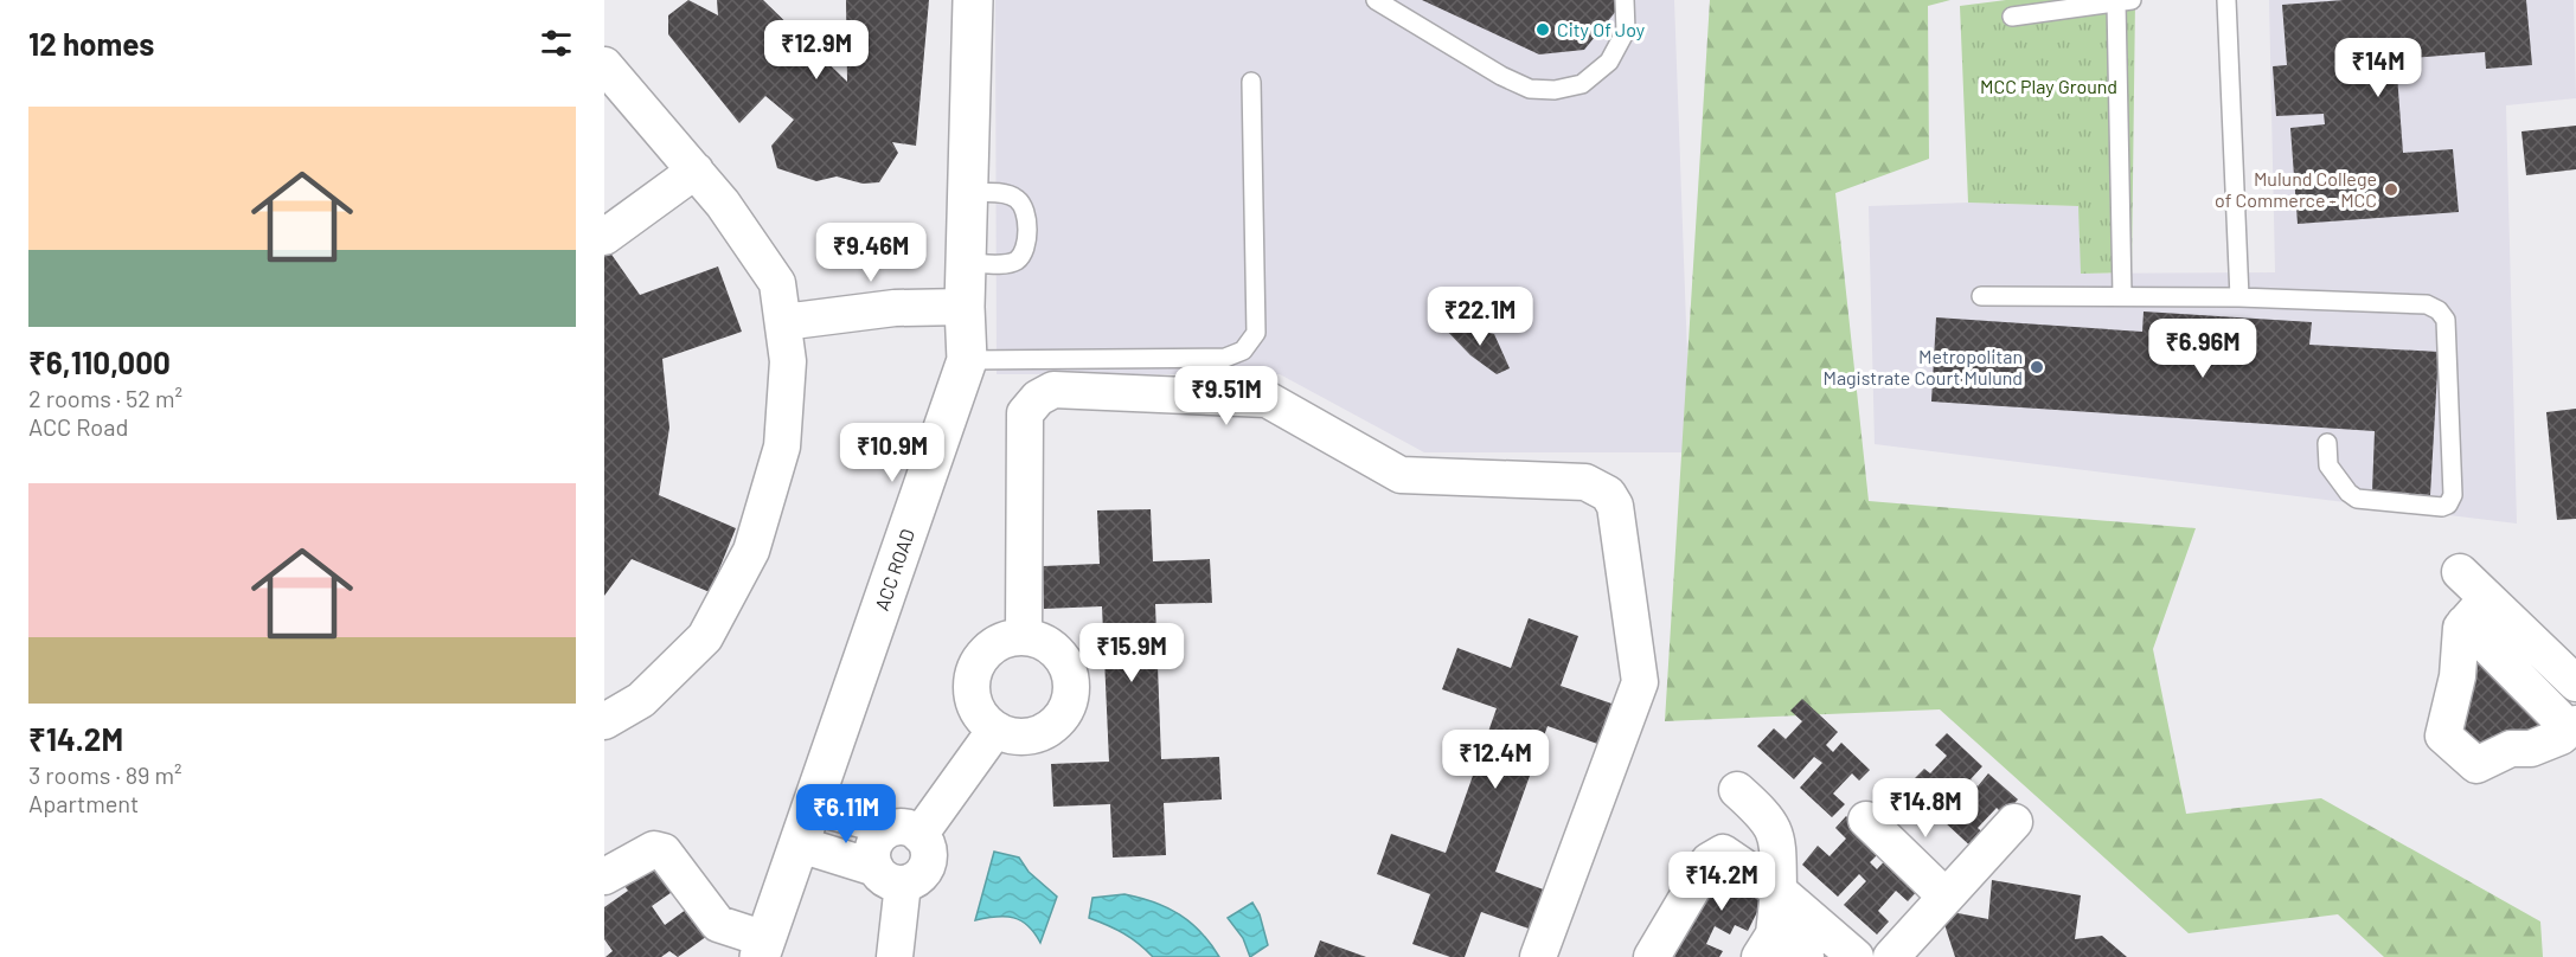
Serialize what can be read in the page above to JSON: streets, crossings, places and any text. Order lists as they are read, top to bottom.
{
  "streets": {
    "street": ["ACC ROAD"]
  },
  "parks": ["MCC Play Ground"],
  "places": ["City Of Joy", "Mulund College of Commerce - MCC", "Metropolitan Magistrate Court Mulund"],
  "page": {
    "heading": "12 homes",
    "price": [
      "₹12.9M",
      "₹14M",
      "₹9.46M",
      "₹22.1M",
      "₹6.96M",
      "₹9.51M",
      "₹10.9M",
      "₹15.9M",
      "₹12.4M",
      "₹14.8M",
      "₹6.11M",
      "₹14.2M"
    ],
    "list": [
      {
        "name": "₹6,110,000",
        "note": "2 rooms · 52 m² · ACC Road"
      },
      {
        "name": "₹14.2M",
        "note": "3 rooms · 89 m² · Apartment"
      }
    ]
  }
}
